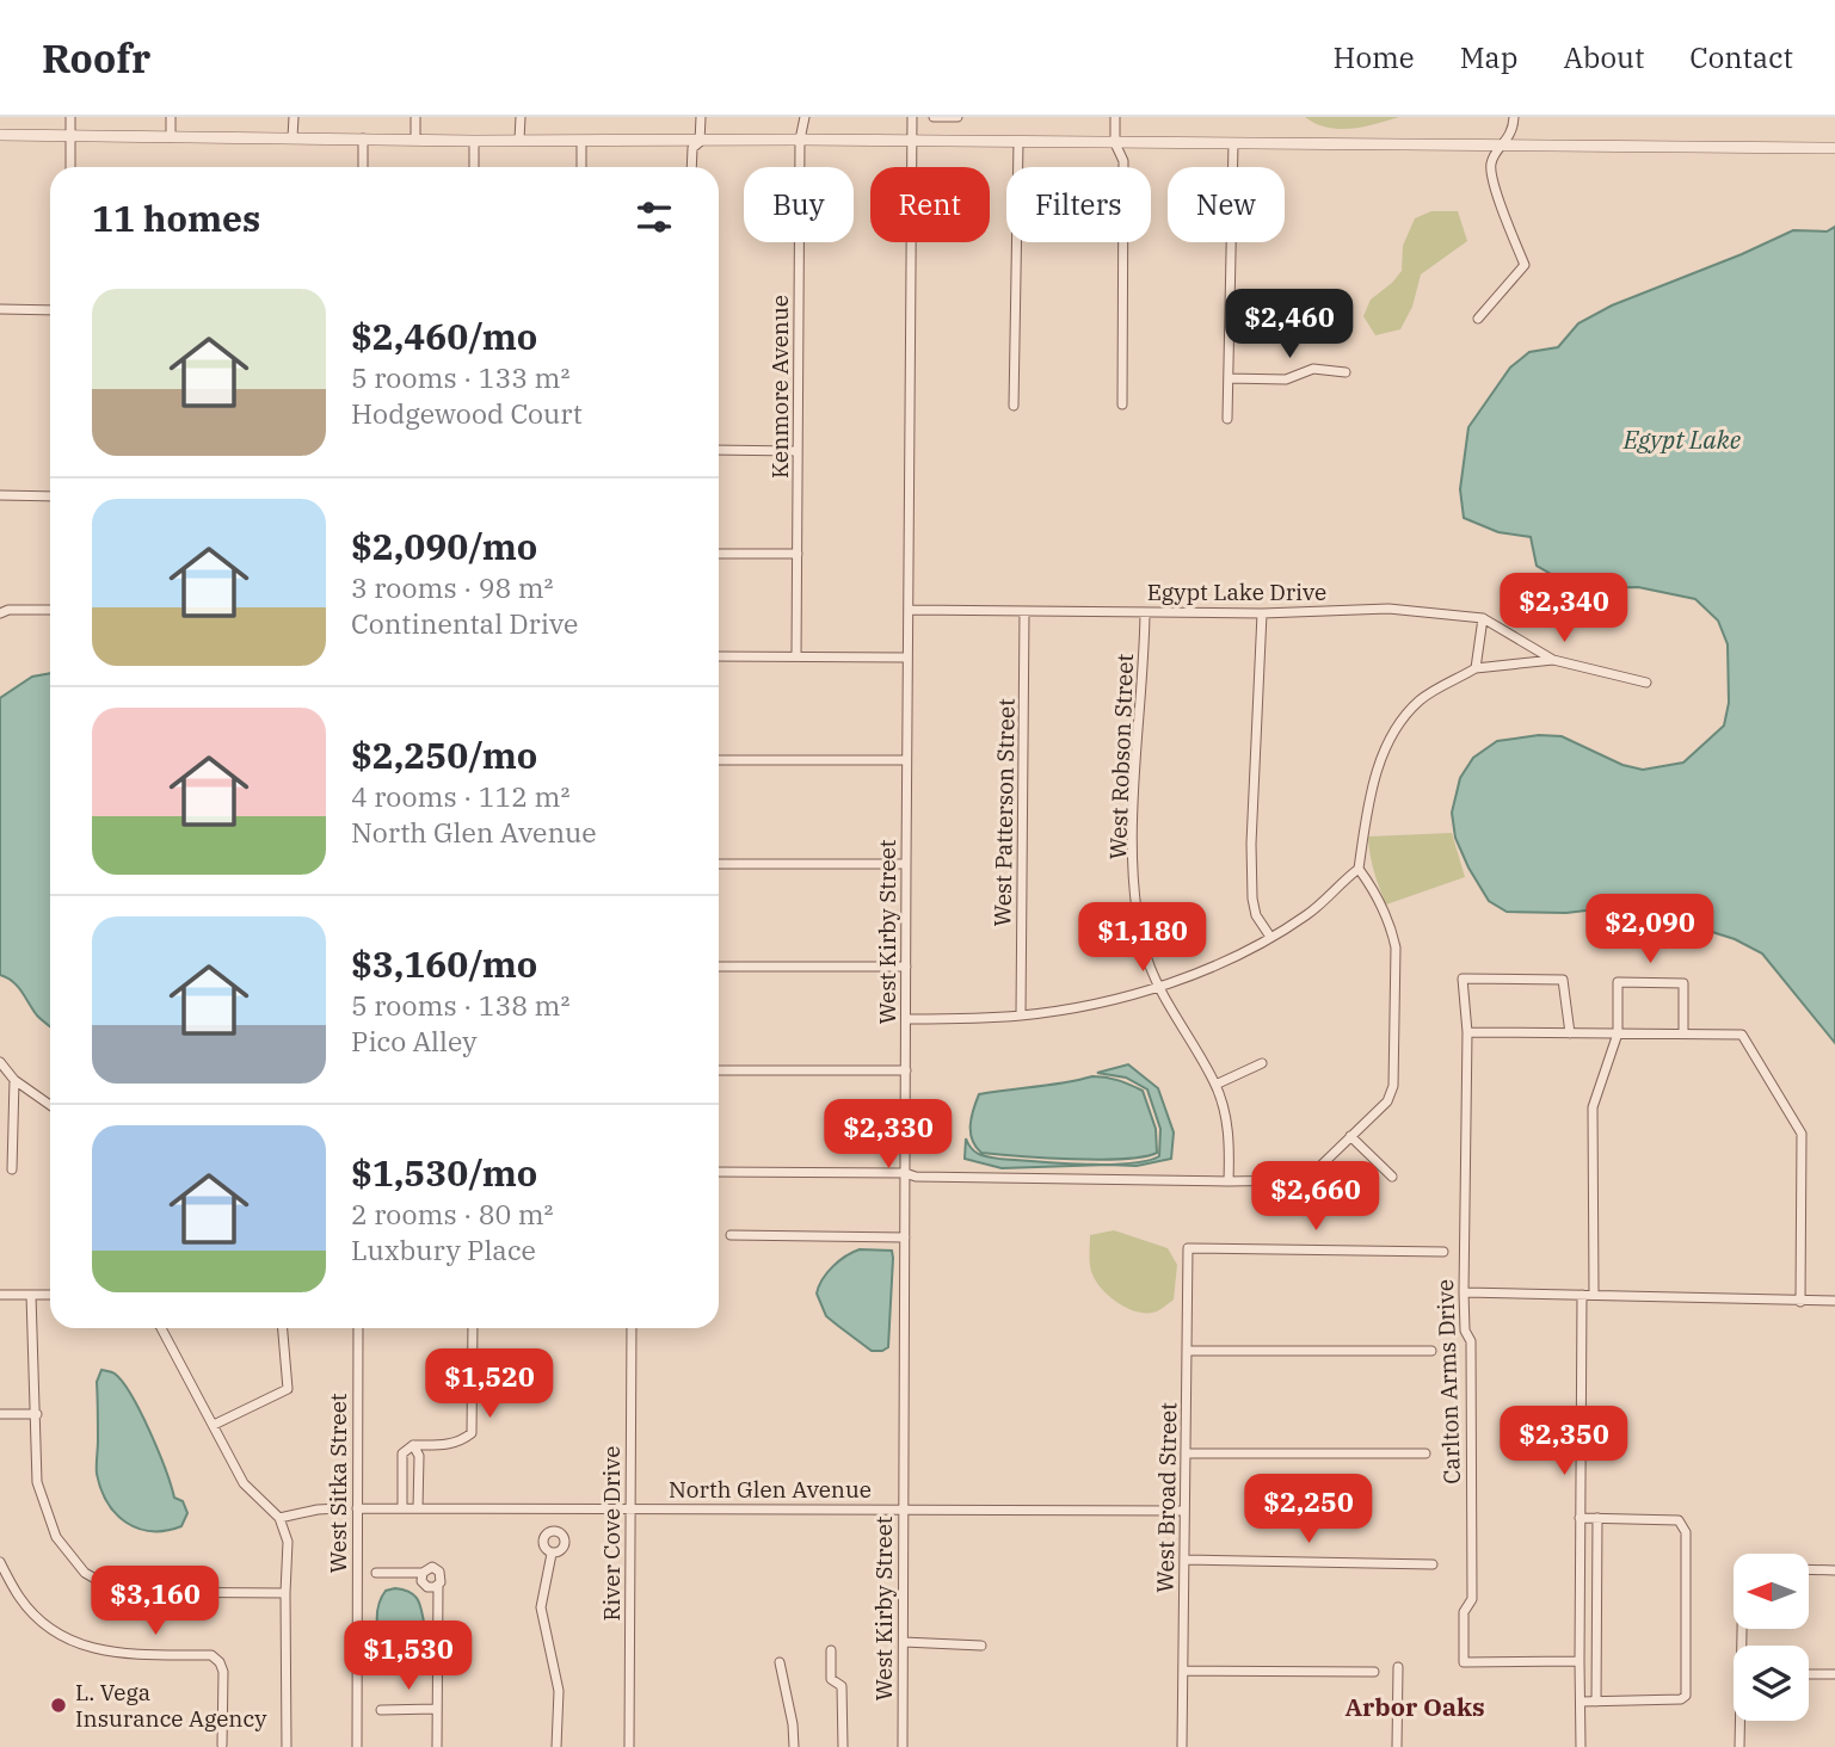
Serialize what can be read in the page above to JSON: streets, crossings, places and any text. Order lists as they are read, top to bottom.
{
  "streets": {
    "street": [
      "Kenmore Avenue",
      "Egypt Lake Drive",
      "West Robson Street",
      "West Patterson Street",
      "West Kirby Street",
      "Carlton Arms Drive",
      "West Sitka Street",
      "North Glen Avenue",
      "West Broad Street",
      "River Cove Drive"
    ]
  },
  "crossings": [
    ["Egypt Lake Drive", "West Robson Street"],
    ["Egypt Lake Drive", "West Patterson Street"],
    ["Egypt Lake Drive", "West Kirby Street"],
    ["West Kirby Street", "North Glen Avenue"],
    ["West Sitka Street", "North Glen Avenue"],
    ["North Glen Avenue", "West Broad Street"],
    ["North Glen Avenue", "River Cove Drive"]
  ],
  "districts": ["Arbor Oaks"],
  "water": ["Egypt Lake"],
  "places": ["L. Vega Insurance Agency"],
  "north": "left",
  "page": {
    "header": "Roofr",
    "nav": [
      "Home",
      "Map",
      "About",
      "Contact"
    ],
    "chip": [
      "Buy",
      "Rent",
      "Filters",
      "New"
    ],
    "heading": "11 homes",
    "list": [
      {
        "name": "$2,460/mo",
        "note": "5 rooms · 133 m² · Hodgewood Court"
      },
      {
        "name": "$2,090/mo",
        "note": "3 rooms · 98 m² · Continental Drive"
      },
      {
        "name": "$2,250/mo",
        "note": "4 rooms · 112 m² · North Glen Avenue"
      },
      {
        "name": "$3,160/mo",
        "note": "5 rooms · 138 m² · Pico Alley"
      },
      {
        "name": "$1,530/mo",
        "note": "2 rooms · 80 m² · Luxbury Place"
      }
    ],
    "price": [
      "$2,460",
      "$2,340",
      "$2,090",
      "$1,180",
      "$2,330",
      "$2,660",
      "$1,520",
      "$2,350",
      "$2,250",
      "$3,160",
      "$1,530"
    ]
  }
}
